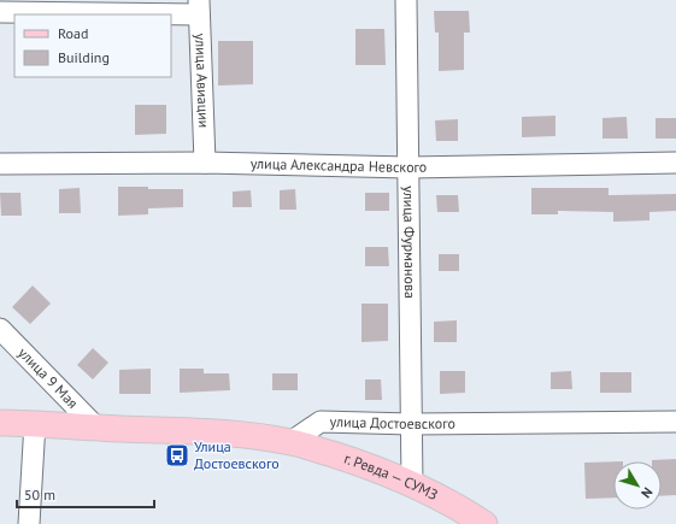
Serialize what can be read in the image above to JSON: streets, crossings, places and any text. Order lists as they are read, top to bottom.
{
  "streets": {
    "main road": ["г. Ревда — СУМЗ"],
    "street": [
      "улица Авиации",
      "улица Александра Невского",
      "улица Фурманова",
      "улица 9 Мая",
      "улица Достоевского"
    ]
  },
  "crossings": [
    ["улица Авиации", "улица Александра Невского"],
    ["улица Александра Невского", "улица Фурманова"],
    ["улица Фурманова", "улица Достоевского"],
    ["улица Фурманова", "г. Ревда — СУМЗ"],
    ["улица Достоевского", "г. Ревда — СУМЗ"]
  ],
  "places": {
    "bus stop": ["Улица Достоевского"]
  },
  "legend": ["Road", "Building"],
  "scale_bar": "50 m",
  "north": "bottom right"
}
